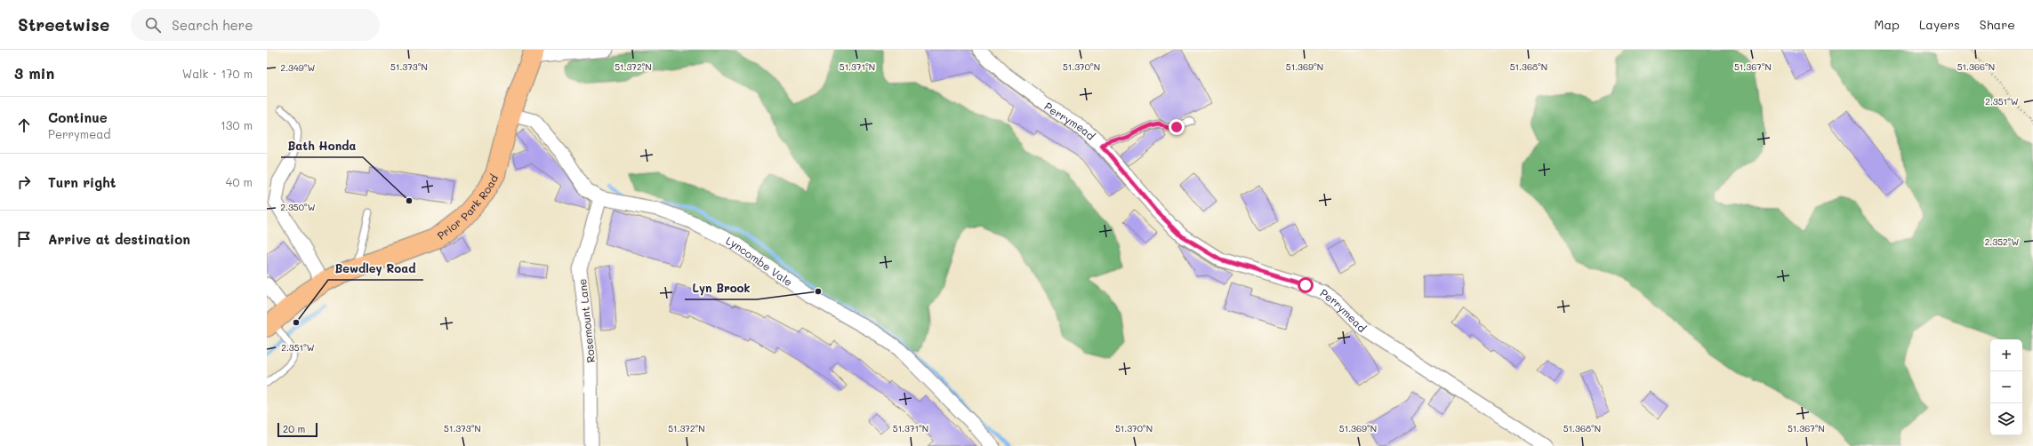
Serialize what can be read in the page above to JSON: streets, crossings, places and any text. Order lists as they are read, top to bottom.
{
  "streets": {
    "main road": ["Prior Park Road"],
    "street": ["Perrymead", "Lyncombe Vale", "Rosemount Lane"]
  },
  "crossings": [
    ["Prior Park Road", "Lyncombe Vale"],
    ["Lyncombe Vale", "Rosemount Lane"]
  ],
  "places": ["Bath Honda", "Lyn Brook", "Bewdley Road"],
  "scale_bar": "20 m",
  "page": {
    "header": "Streetwise",
    "search": "Search here",
    "nav": ["Map", "Layers", "Share"],
    "heading": ["3 min", "Walk · 170 m"],
    "list": [
      ["Continue", "Perrymead", "130 m"],
      ["Turn right", "40 m"],
      "Arrive at destination"
    ],
    "map_buttons": ["+", "−"],
    "scale": "20 m"
  },
  "coordinates": [
    "51.373°N",
    "51.372°N",
    "51.371°N",
    "51.370°N",
    "51.369°N",
    "51.368°N",
    "51.367°N",
    "51.366°N",
    "2.349°W",
    "2.351°W",
    "2.350°W",
    "2.352°W"
  ]
}
